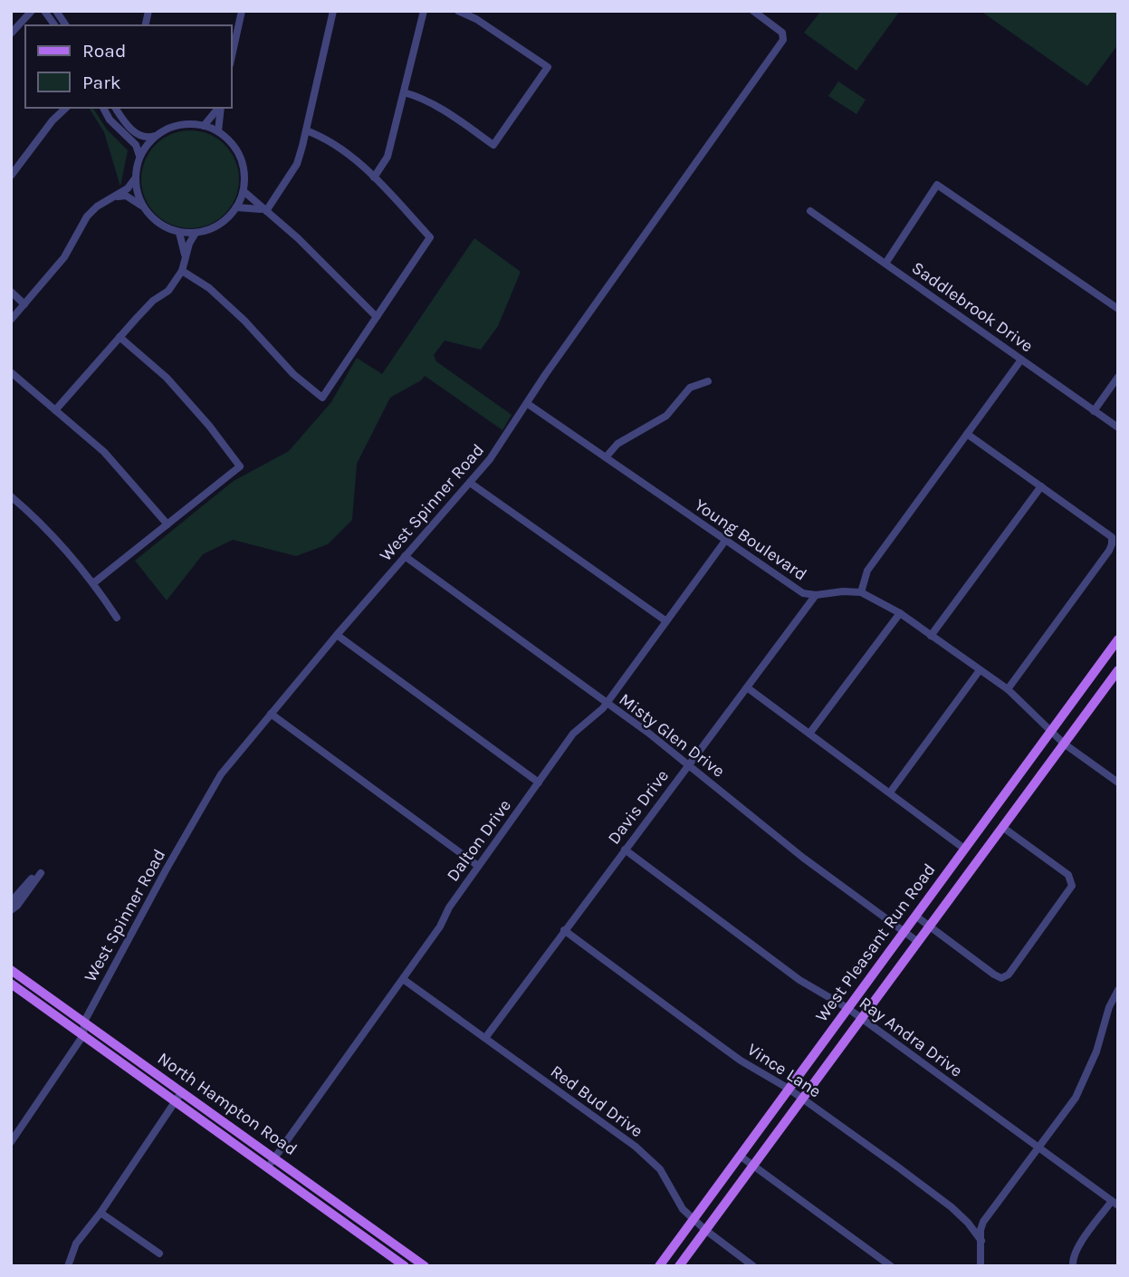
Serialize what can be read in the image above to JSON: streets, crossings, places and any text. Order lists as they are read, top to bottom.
{
  "streets": {
    "main road": ["West Pleasant Run Road", "North Hampton Road"],
    "street": [
      "Saddlebrook Drive",
      "West Spinner Road",
      "Young Boulevard",
      "Misty Glen Drive",
      "Davis Drive",
      "Dalton Drive",
      "Ray Andra Drive",
      "Vince Lane",
      "Red Bud Drive"
    ]
  },
  "crossings": [
    ["West Spinner Road", "Young Boulevard"],
    ["West Spinner Road", "Misty Glen Drive"],
    ["West Spinner Road", "North Hampton Road"],
    ["Young Boulevard", "Davis Drive"],
    ["Young Boulevard", "Dalton Drive"],
    ["Young Boulevard", "West Pleasant Run Road"],
    ["Misty Glen Drive", "Davis Drive"],
    ["Misty Glen Drive", "Dalton Drive"],
    ["Misty Glen Drive", "West Pleasant Run Road"],
    ["Davis Drive", "Ray Andra Drive"],
    ["Davis Drive", "Vince Lane"],
    ["Davis Drive", "Red Bud Drive"],
    ["Dalton Drive", "Red Bud Drive"],
    ["Dalton Drive", "North Hampton Road"],
    ["West Pleasant Run Road", "Ray Andra Drive"],
    ["West Pleasant Run Road", "Vince Lane"],
    ["West Pleasant Run Road", "Red Bud Drive"]
  ],
  "legend": ["Road", "Park"]
}
